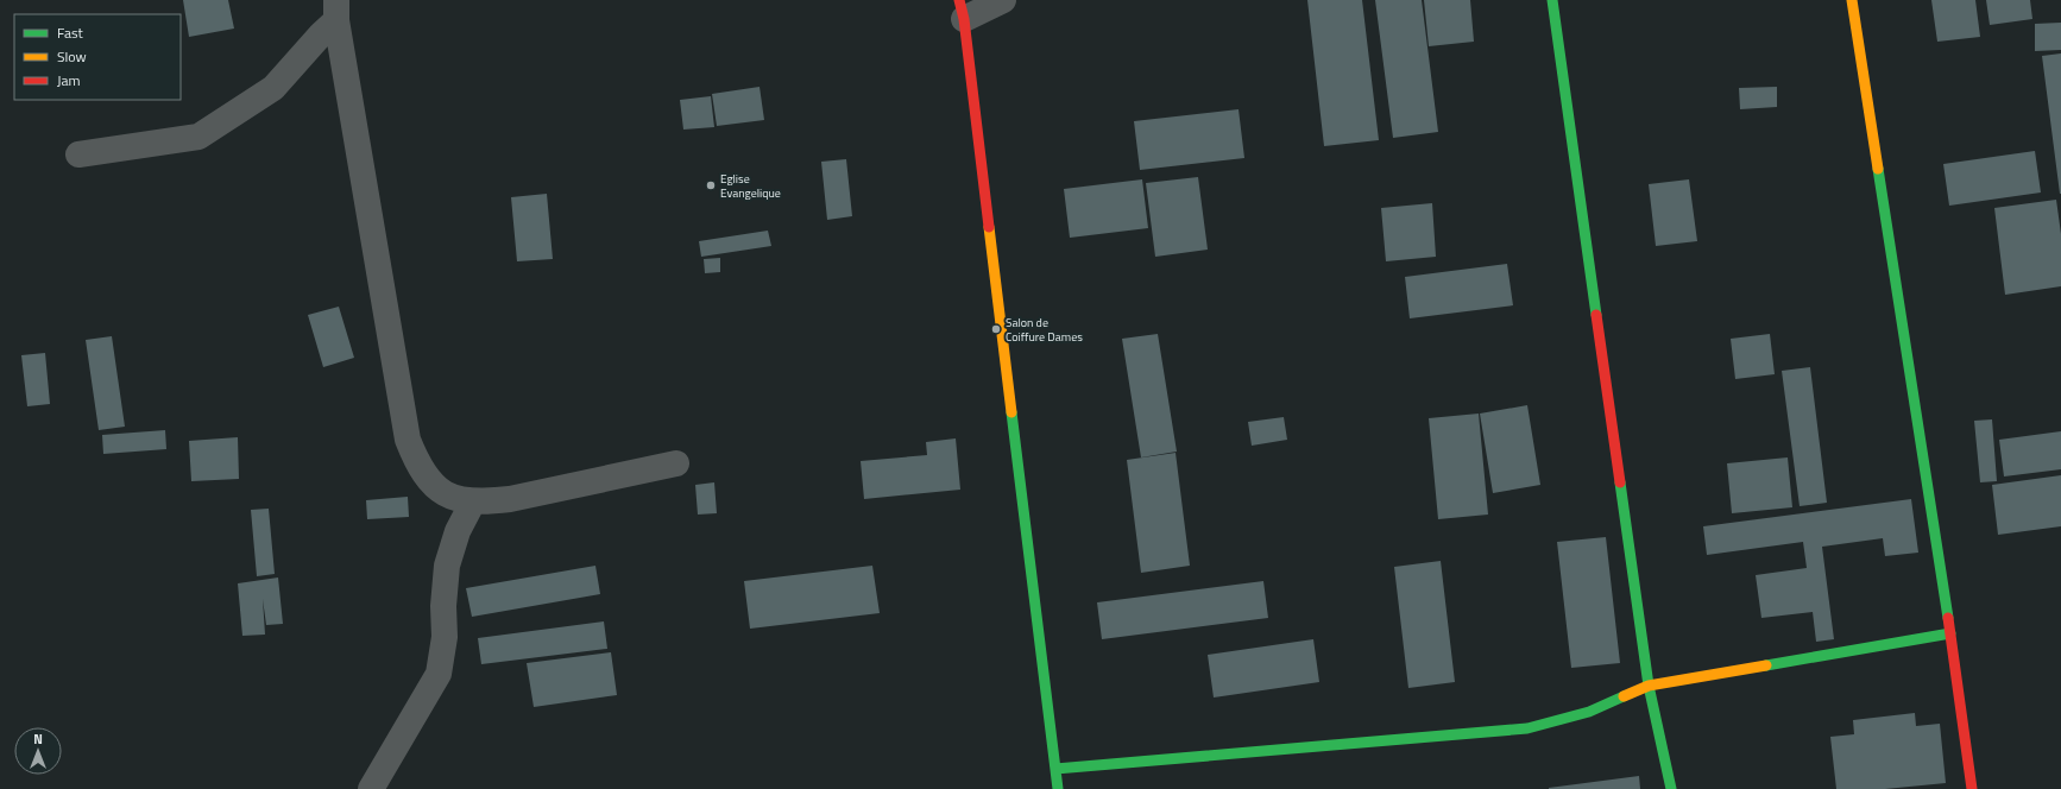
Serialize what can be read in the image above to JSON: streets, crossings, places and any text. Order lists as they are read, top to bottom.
{
  "places": ["Eglise Evangelique", "Salon de Coiffure Dames"],
  "legend": ["Fast", "Slow", "Jam"],
  "north": "top"
}
